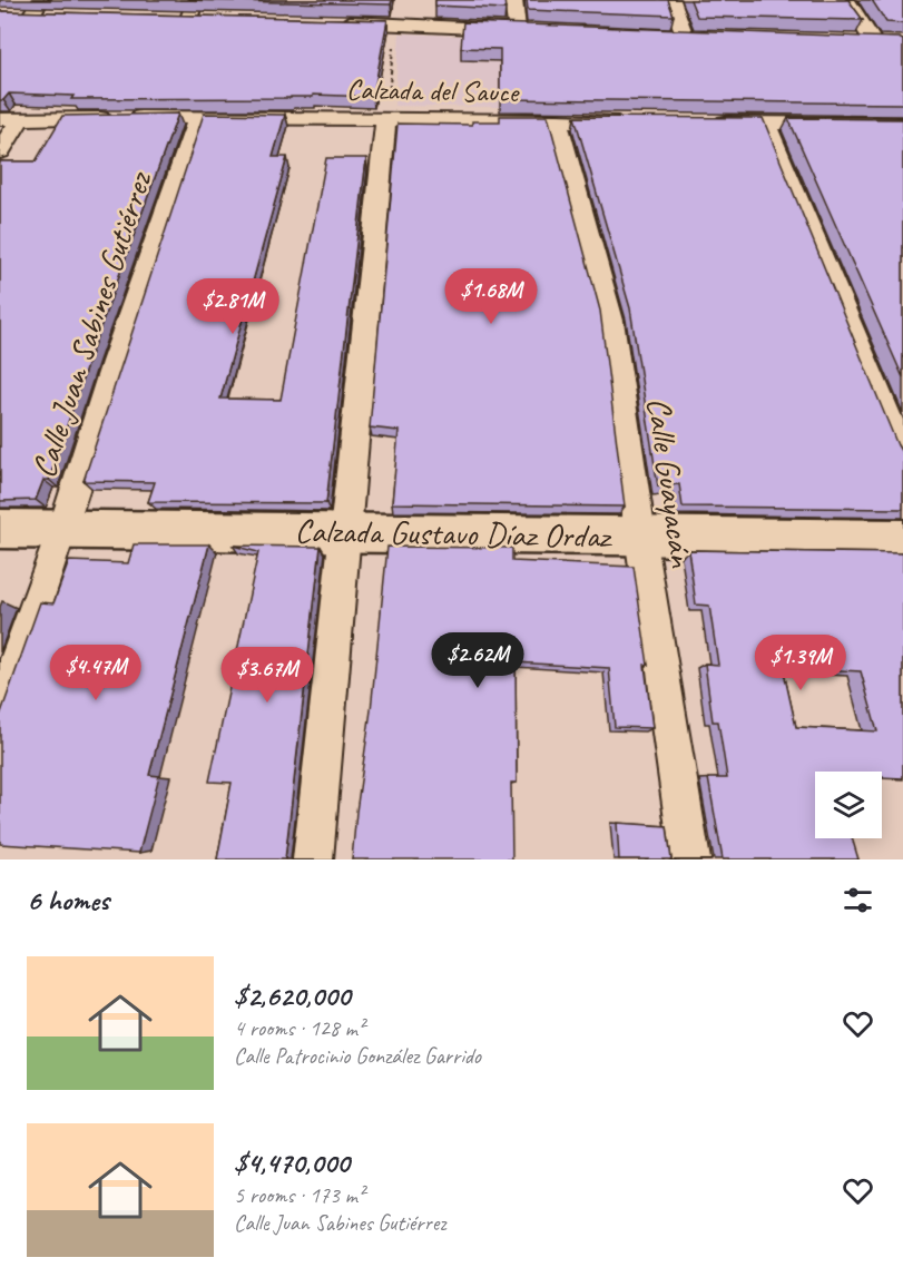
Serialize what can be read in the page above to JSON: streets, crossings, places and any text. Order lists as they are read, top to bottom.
{
  "streets": {
    "street": [
      "Calzada del Sauce",
      "Calle Juan Sabines Gutiérrez",
      "Calle Guayacán",
      "Calzada Gustavo Díaz Ordaz"
    ]
  },
  "crossings": [
    ["Calzada del Sauce", "Calle Juan Sabines Gutiérrez"],
    ["Calzada del Sauce", "Calle Guayacán"],
    ["Calle Juan Sabines Gutiérrez", "Calzada Gustavo Díaz Ordaz"],
    ["Calle Guayacán", "Calzada Gustavo Díaz Ordaz"]
  ],
  "page": {
    "price": [
      "$1.68M",
      "$2.81M",
      "$2.62M",
      "$1.39M",
      "$4.47M",
      "$3.67M"
    ],
    "heading": "6 homes",
    "list": [
      {
        "name": "$2,620,000",
        "note": "4 rooms · 128 m² · Calle Patrocinio González Garrido"
      },
      {
        "name": "$4,470,000",
        "note": "5 rooms · 173 m² · Calle Juan Sabines Gutiérrez"
      }
    ]
  }
}
